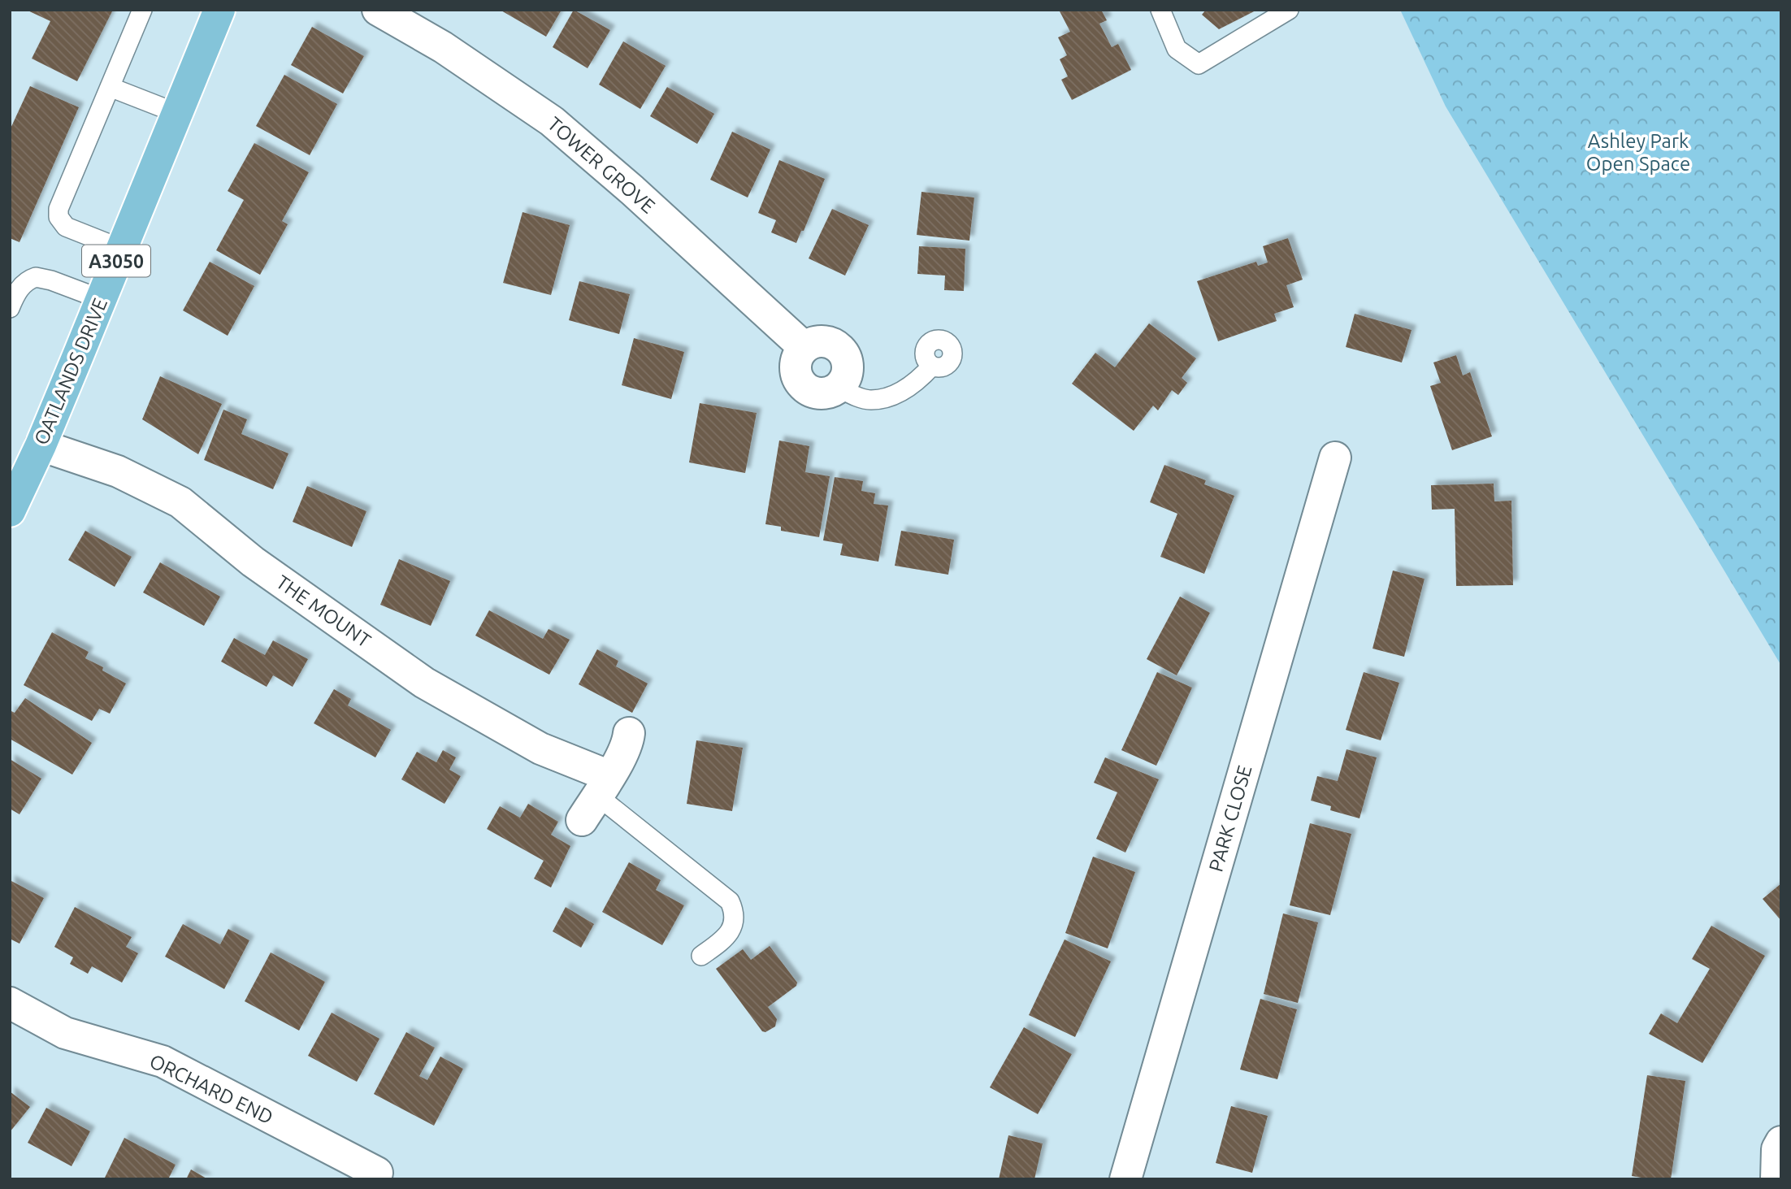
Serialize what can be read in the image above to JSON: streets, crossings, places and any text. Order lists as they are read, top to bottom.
{
  "streets": {
    "main road": ["A3050", "OATLANDS DRIVE"],
    "street": [
      "TOWER GROVE",
      "THE MOUNT",
      "PARK CLOSE",
      "ORCHARD END"
    ]
  },
  "crossings": [
    ["OATLANDS DRIVE", "THE MOUNT"]
  ],
  "parks": ["Ashley Park Open Space"]
}
